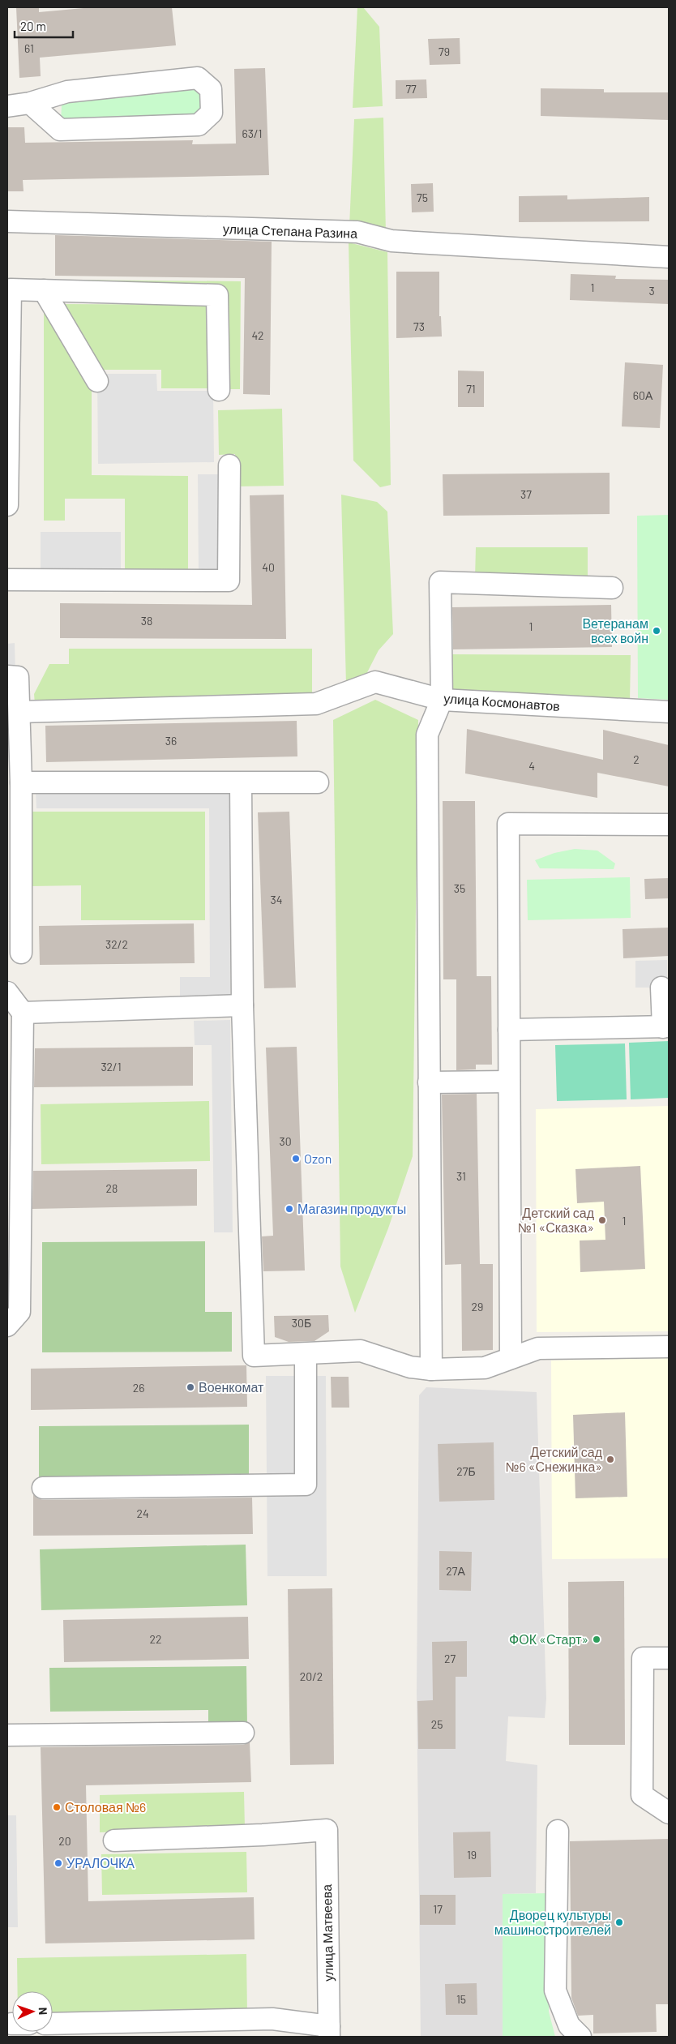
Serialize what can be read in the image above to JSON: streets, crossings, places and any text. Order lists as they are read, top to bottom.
{
  "streets": {
    "street": ["улица Степана Разина", "улица Космонавтов", "улица Матвеева"]
  },
  "places": [
    "Ветеранам всех войн",
    "Ozon",
    "Магазин продукты",
    "Детский сад №1 «Сказка»",
    "Военкомат",
    "Детский сад №6 «Снежинка»",
    "ФОК «Старт»",
    "Столовая №6",
    "УРАЛОЧКА",
    "Дворец культуры машиностроителей"
  ],
  "house_numbers": [
    "61",
    "79",
    "77",
    "63/1",
    "75",
    "1",
    "3",
    "73",
    "42",
    "71",
    "60А",
    "37",
    "40",
    "38",
    "1",
    "36",
    "2",
    "4",
    "35",
    "34",
    "32/2",
    "32/1",
    "30",
    "31",
    "28",
    "1",
    "29",
    "30Б",
    "26",
    "27Б",
    "24",
    "27А",
    "22",
    "27",
    "20/2",
    "25",
    "20",
    "19",
    "17",
    "15"
  ],
  "scale_bar": "20 m",
  "north": "right"
}
